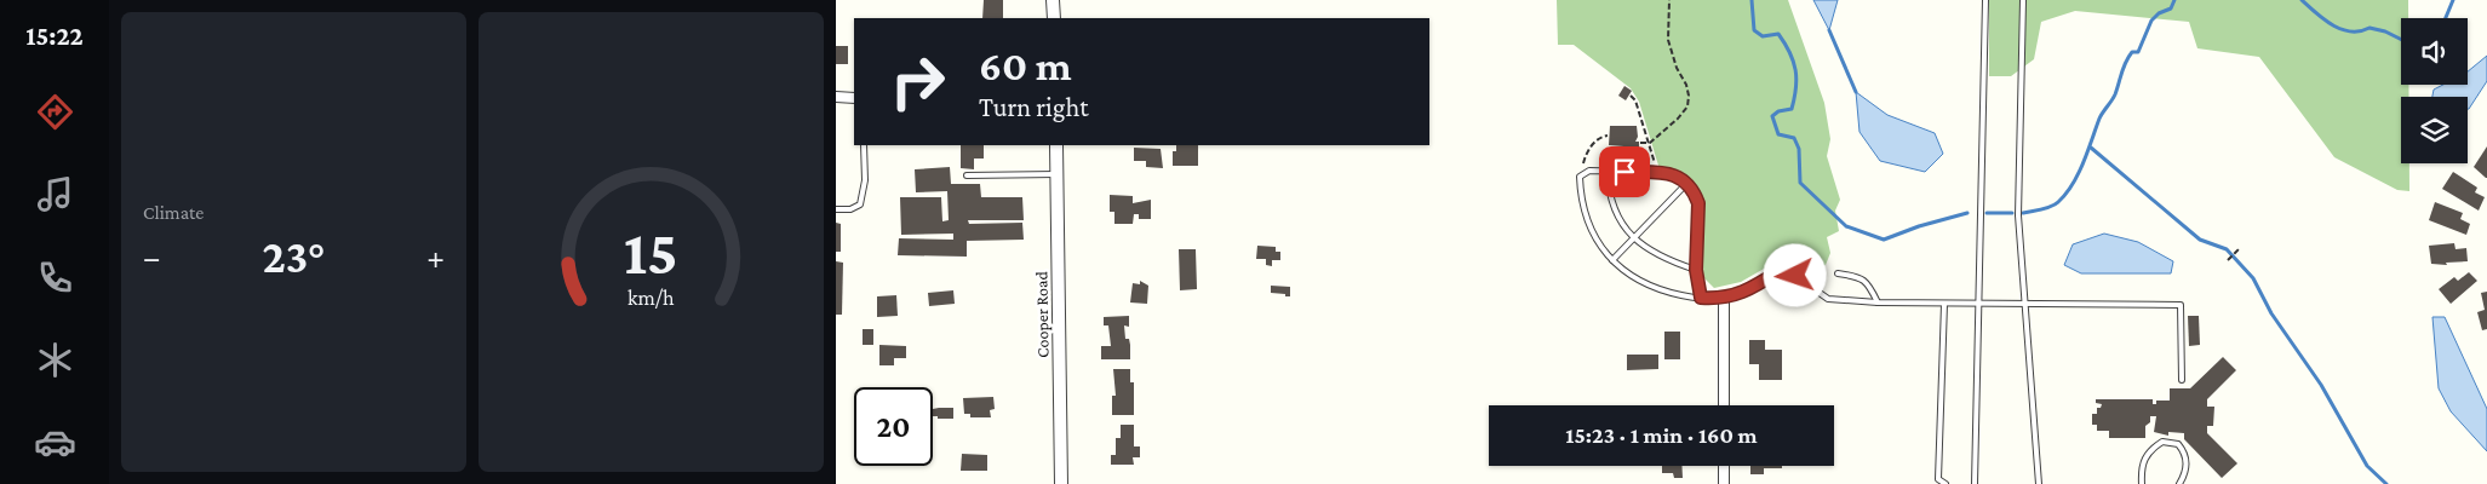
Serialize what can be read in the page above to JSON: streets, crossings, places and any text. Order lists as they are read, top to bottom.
{
  "streets": {
    "street": ["Cooper Road"]
  },
  "page": {
    "tabs": "15:22",
    "tile": "Climate",
    "turn": ["60 m", "Turn right"],
    "heat": ["−", "23°", "+"],
    "limit": "20",
    "trip": "15:23 · 1 min · 160 m",
    "gauge": ["15", "km/h"]
  }
}
